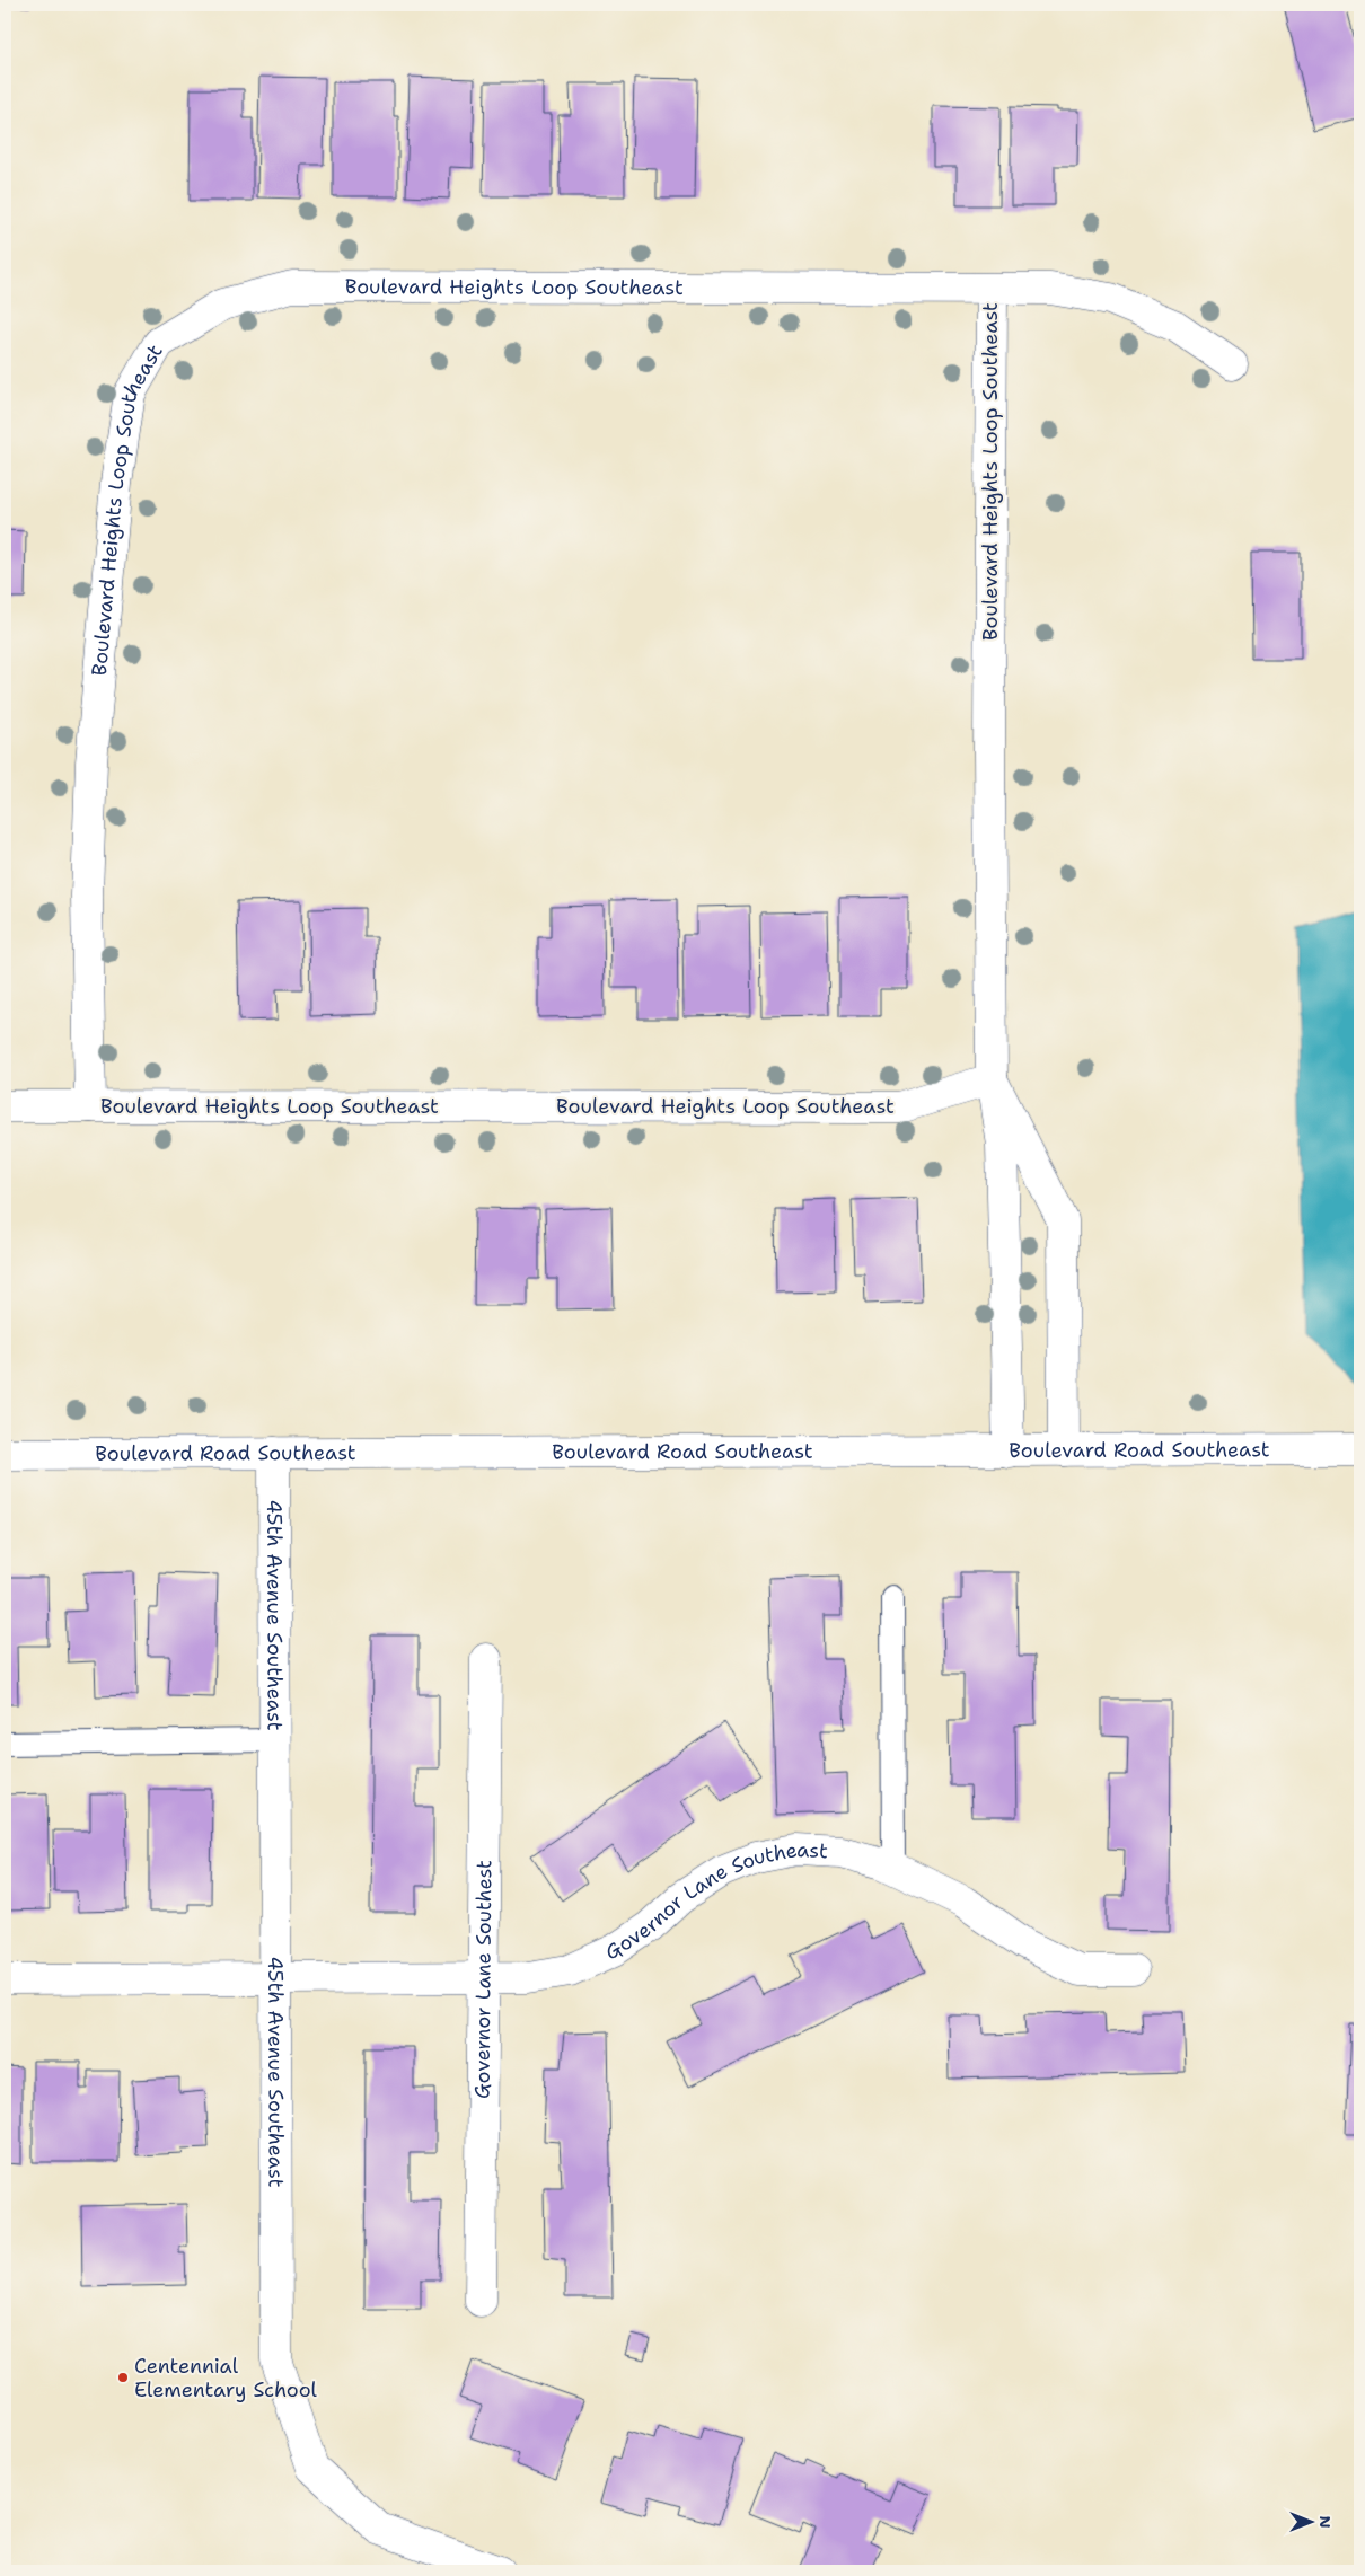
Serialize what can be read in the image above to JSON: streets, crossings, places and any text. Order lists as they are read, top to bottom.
{
  "streets": {
    "street": [
      "Boulevard Heights Loop Southeast",
      "Boulevard Road Southeast",
      "45th Avenue Southeast",
      "Governor Lane Southeast",
      "Governor Lane Southest"
    ]
  },
  "crossings": [
    ["Boulevard Heights Loop Southeast", "Boulevard Road Southeast"],
    ["Boulevard Road Southeast", "45th Avenue Southeast"],
    ["45th Avenue Southeast", "Governor Lane Southeast"],
    ["Governor Lane Southeast", "Governor Lane Southest"]
  ],
  "places": ["Centennial Elementary School"],
  "north": "right"
}
